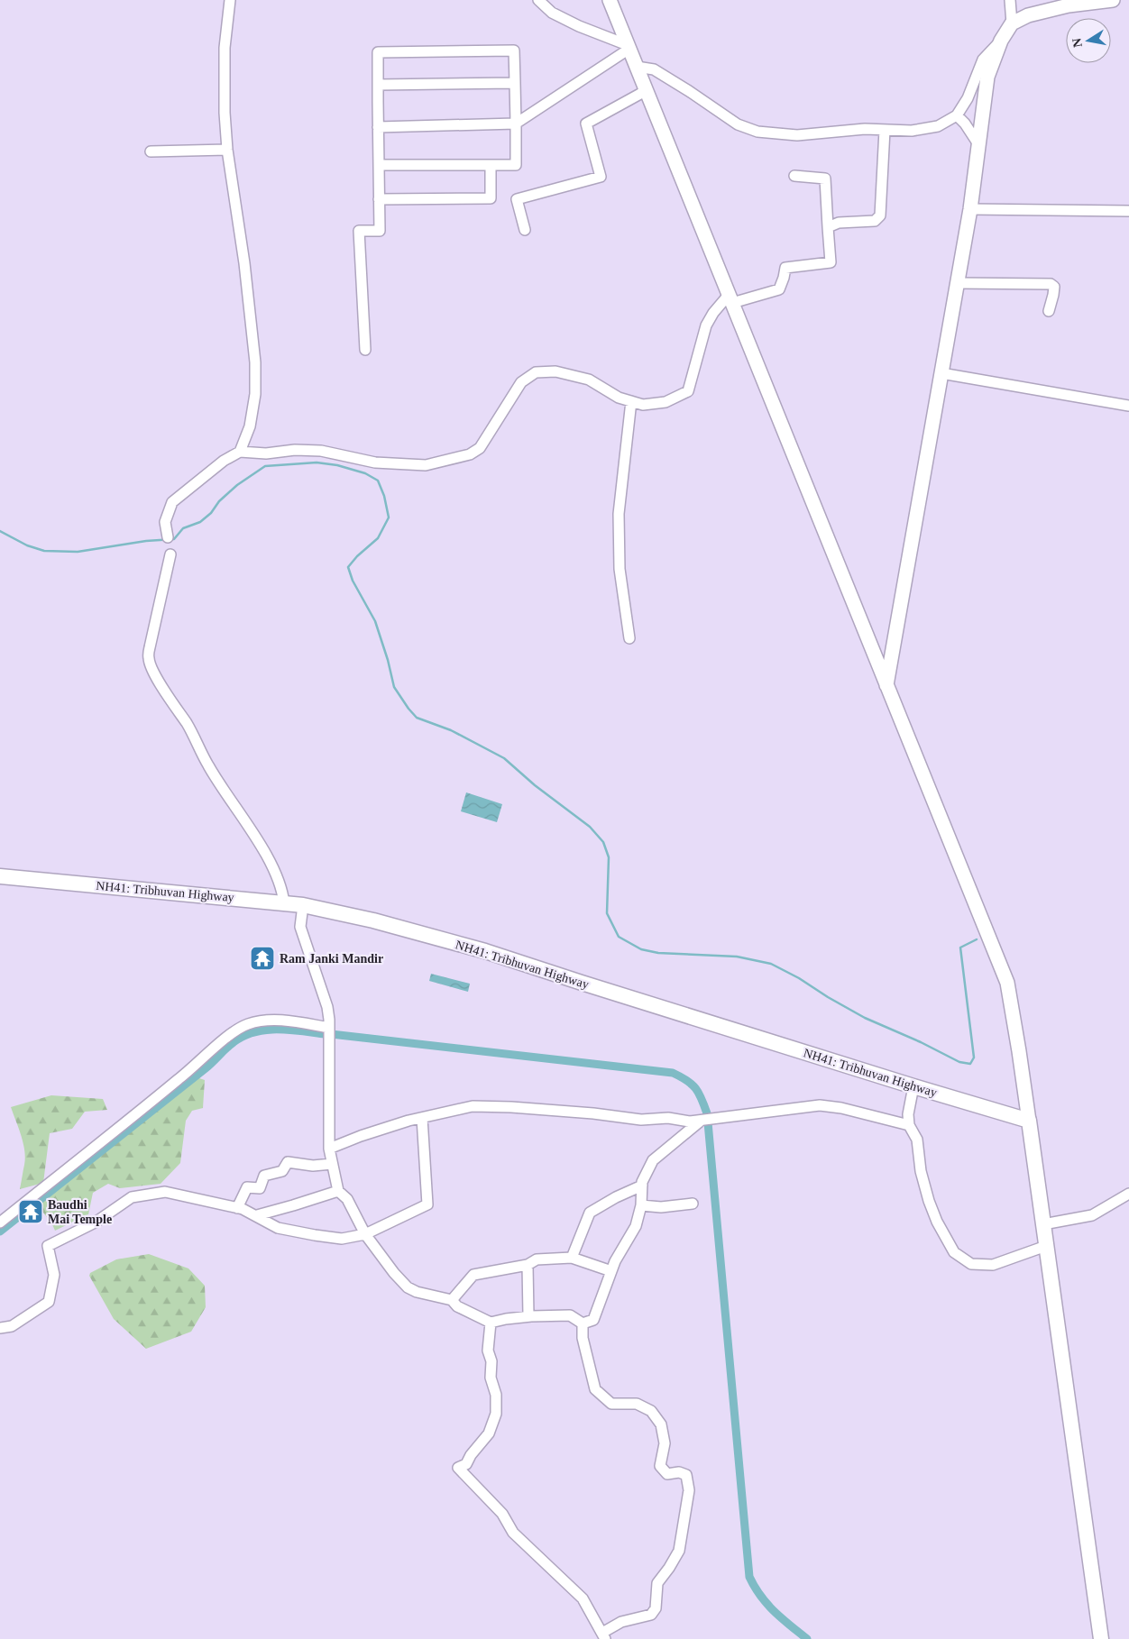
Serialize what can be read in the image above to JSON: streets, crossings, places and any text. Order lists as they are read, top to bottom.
{
  "streets": {
    "highway": ["NH41: Tribhuvan Highway"]
  },
  "places": {
    "temple": ["Ram Janki Mandir", "Baudhi Mai Temple"]
  },
  "north": "left"
}
